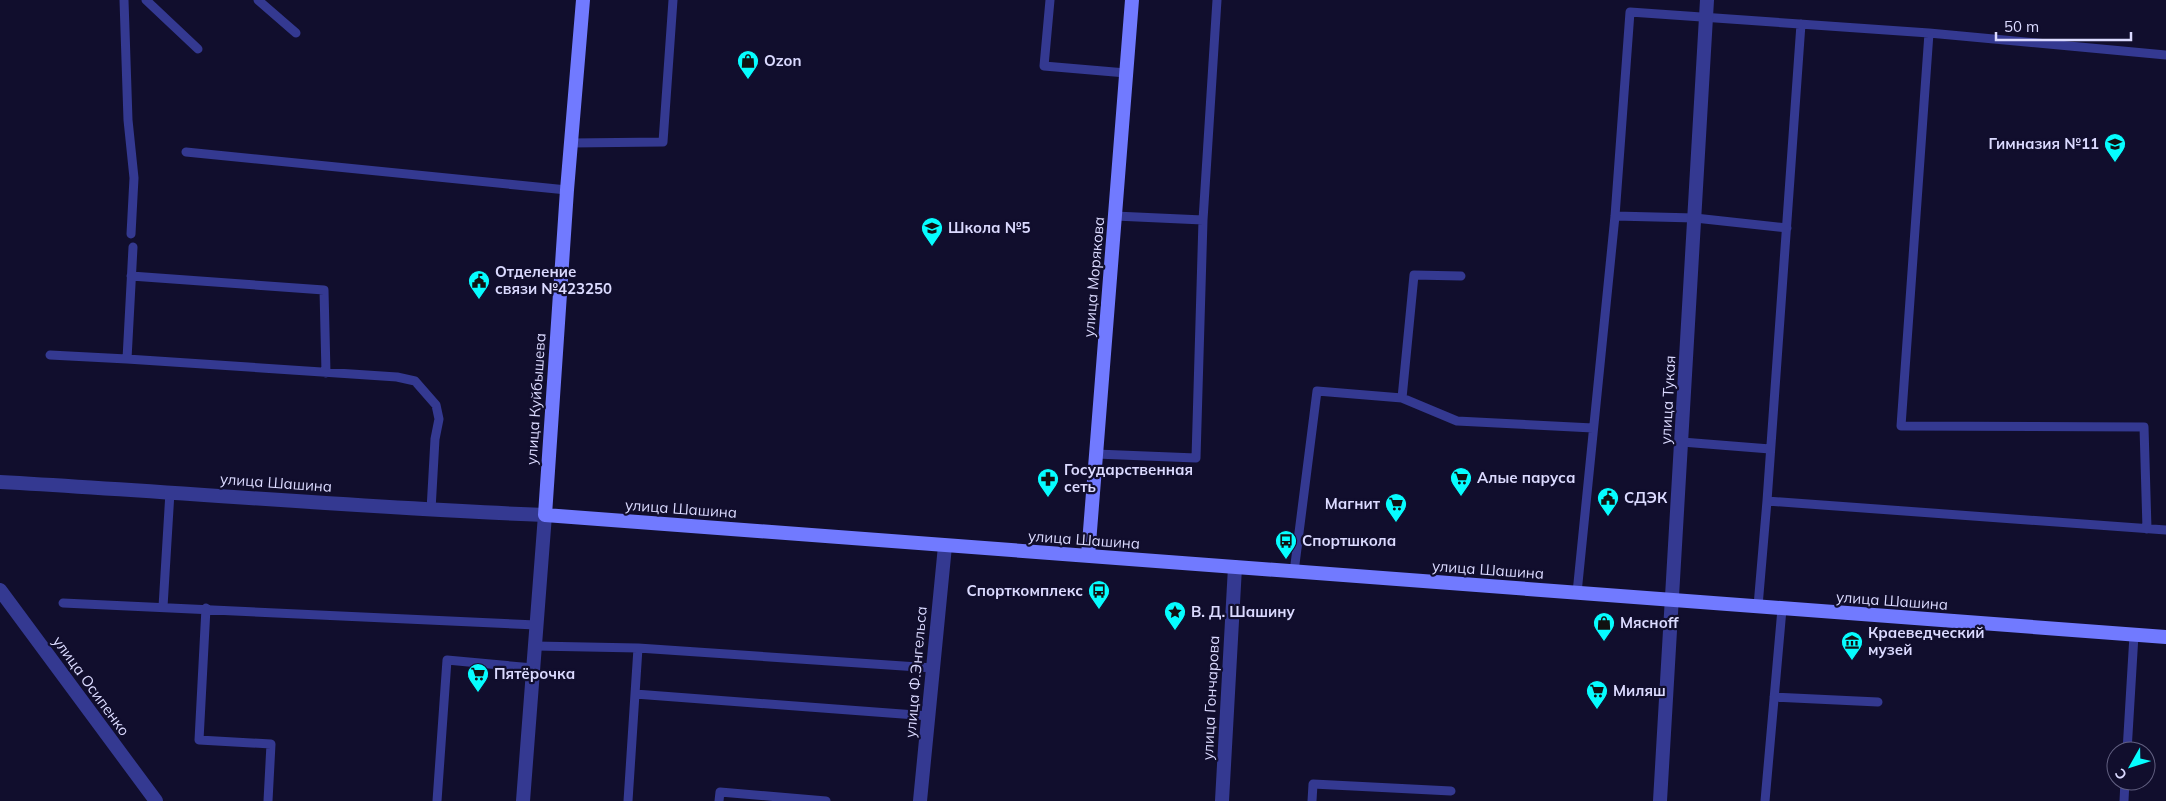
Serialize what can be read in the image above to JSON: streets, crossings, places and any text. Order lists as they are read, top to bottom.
{
  "streets": {
    "main road": ["улица Морякова", "улица Куйбышева", "улица Шашина"],
    "street": [
      "улица Тукая",
      "улица Ф.Энгельса",
      "улица Осипенко",
      "улица Гончарова"
    ]
  },
  "crossings": [
    ["улица Морякова", "улица Шашина"],
    ["улица Куйбышева", "улица Шашина"],
    ["улица Тукая", "улица Шашина"],
    ["улица Шашина", "улица Ф.Энгельса"],
    ["улица Шашина", "улица Гончарова"]
  ],
  "places": {
    "shop": ["Ozon", "Мясноff"],
    "school or university": ["Гимназия №11", "Школа №5"],
    "public building": ["Отделение связи №423250", "СДЭК"],
    "supermarket": [
      "Алые паруса",
      "Магнит",
      "Пятёрочка",
      "Миляш"
    ],
    "pharmacy": ["Государственная сеть"],
    "bus stop": ["Спортшкола", "Спорткомплекс"],
    "place": ["В. Д. Шашину"],
    "museum": ["Краеведческий музей"]
  },
  "scale_bar": "50 m",
  "north": "bottom left"
}
